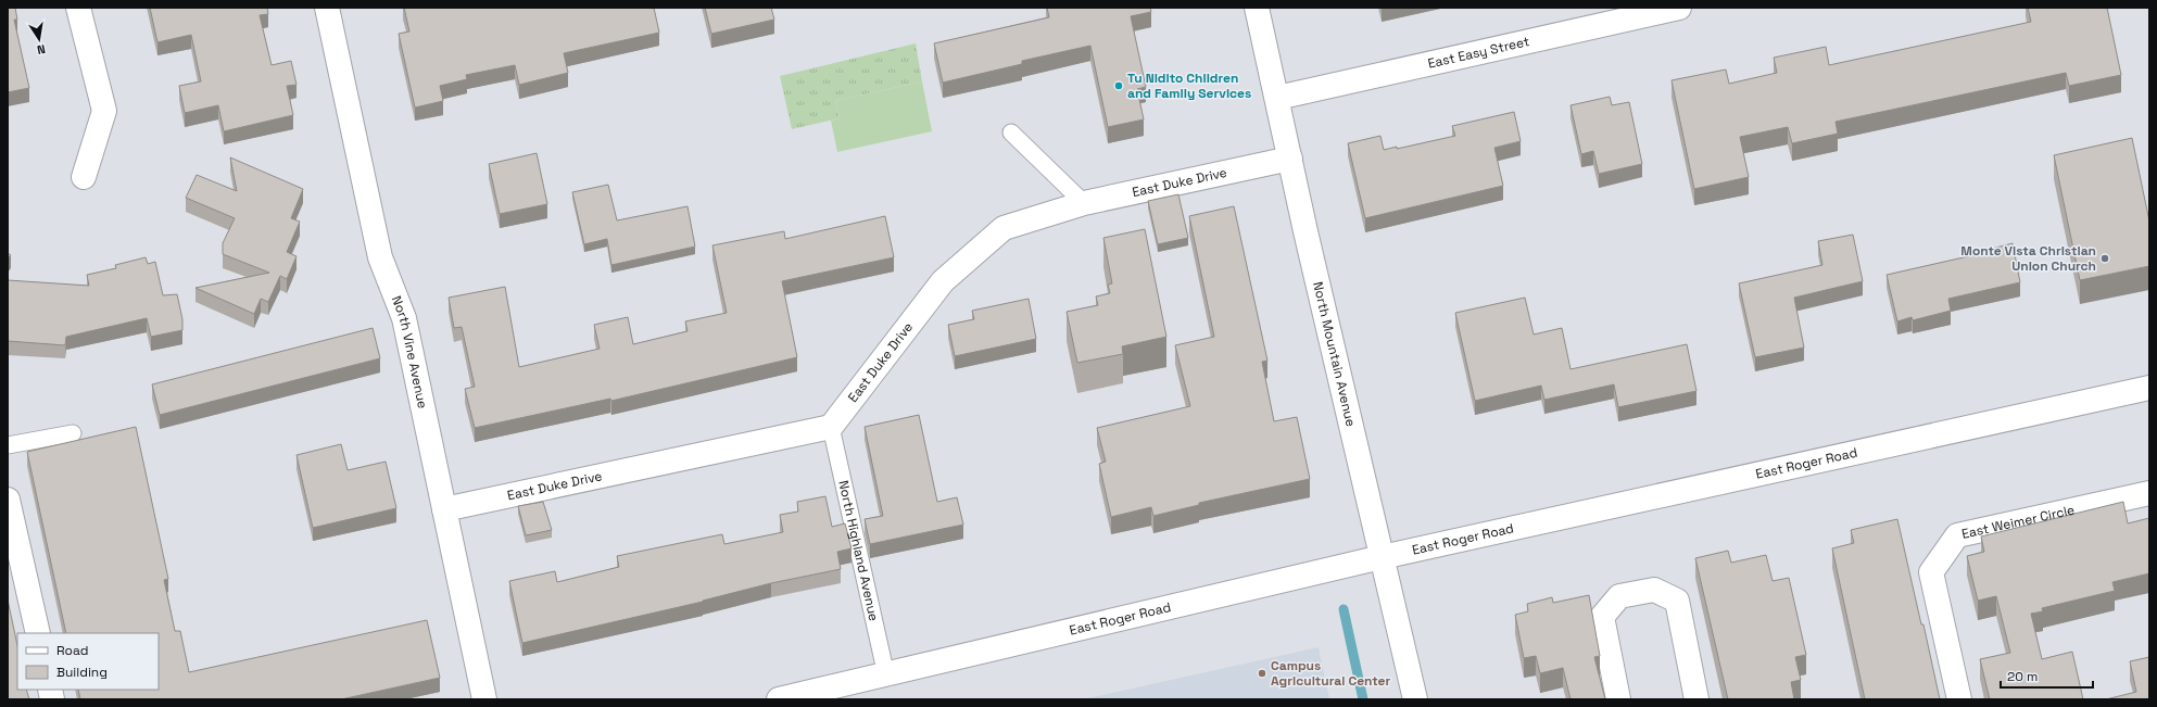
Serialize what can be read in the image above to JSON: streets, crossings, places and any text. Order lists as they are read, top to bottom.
{
  "streets": {
    "street": [
      "East Easy Street",
      "East Duke Drive",
      "North Vine Avenue",
      "North Mountain Avenue",
      "East Roger Road",
      "East Weimer Circle"
    ],
    "lane": ["North Highland Avenue"]
  },
  "crossings": [
    ["East Easy Street", "North Mountain Avenue"],
    ["East Duke Drive", "North Vine Avenue"],
    ["East Duke Drive", "North Mountain Avenue"],
    ["East Duke Drive", "North Highland Avenue"],
    ["North Mountain Avenue", "East Roger Road"],
    ["East Roger Road", "North Highland Avenue"]
  ],
  "places": ["Tu Nidito Children and Family Services", "Monte Vista Christian Union Church", "Campus Agricultural Center"],
  "legend": ["Road", "Building"],
  "scale_bar": "20 m",
  "north": "bottom"
}
